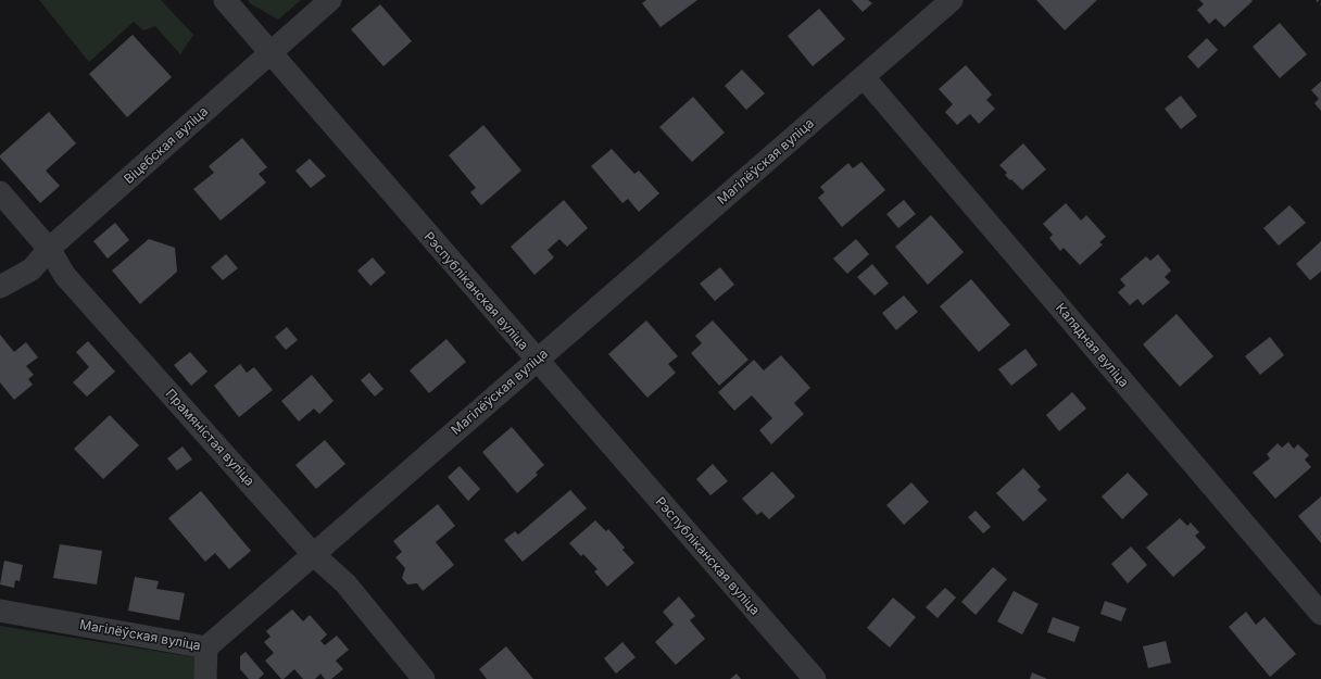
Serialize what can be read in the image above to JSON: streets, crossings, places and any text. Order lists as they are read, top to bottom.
{
  "streets": {
    "street": [
      "Віцебская вуліца",
      "Магілёўская вуліца",
      "Рэспубліканская вуліца",
      "Калядная вуліца",
      "Прамяністая вуліца"
    ]
  },
  "crossings": [
    ["Віцебская вуліца", "Рэспубліканская вуліца"],
    ["Віцебская вуліца", "Прамяністая вуліца"],
    ["Магілёўская вуліца", "Рэспубліканская вуліца"],
    ["Магілёўская вуліца", "Калядная вуліца"],
    ["Магілёўская вуліца", "Прамяністая вуліца"]
  ]
}
